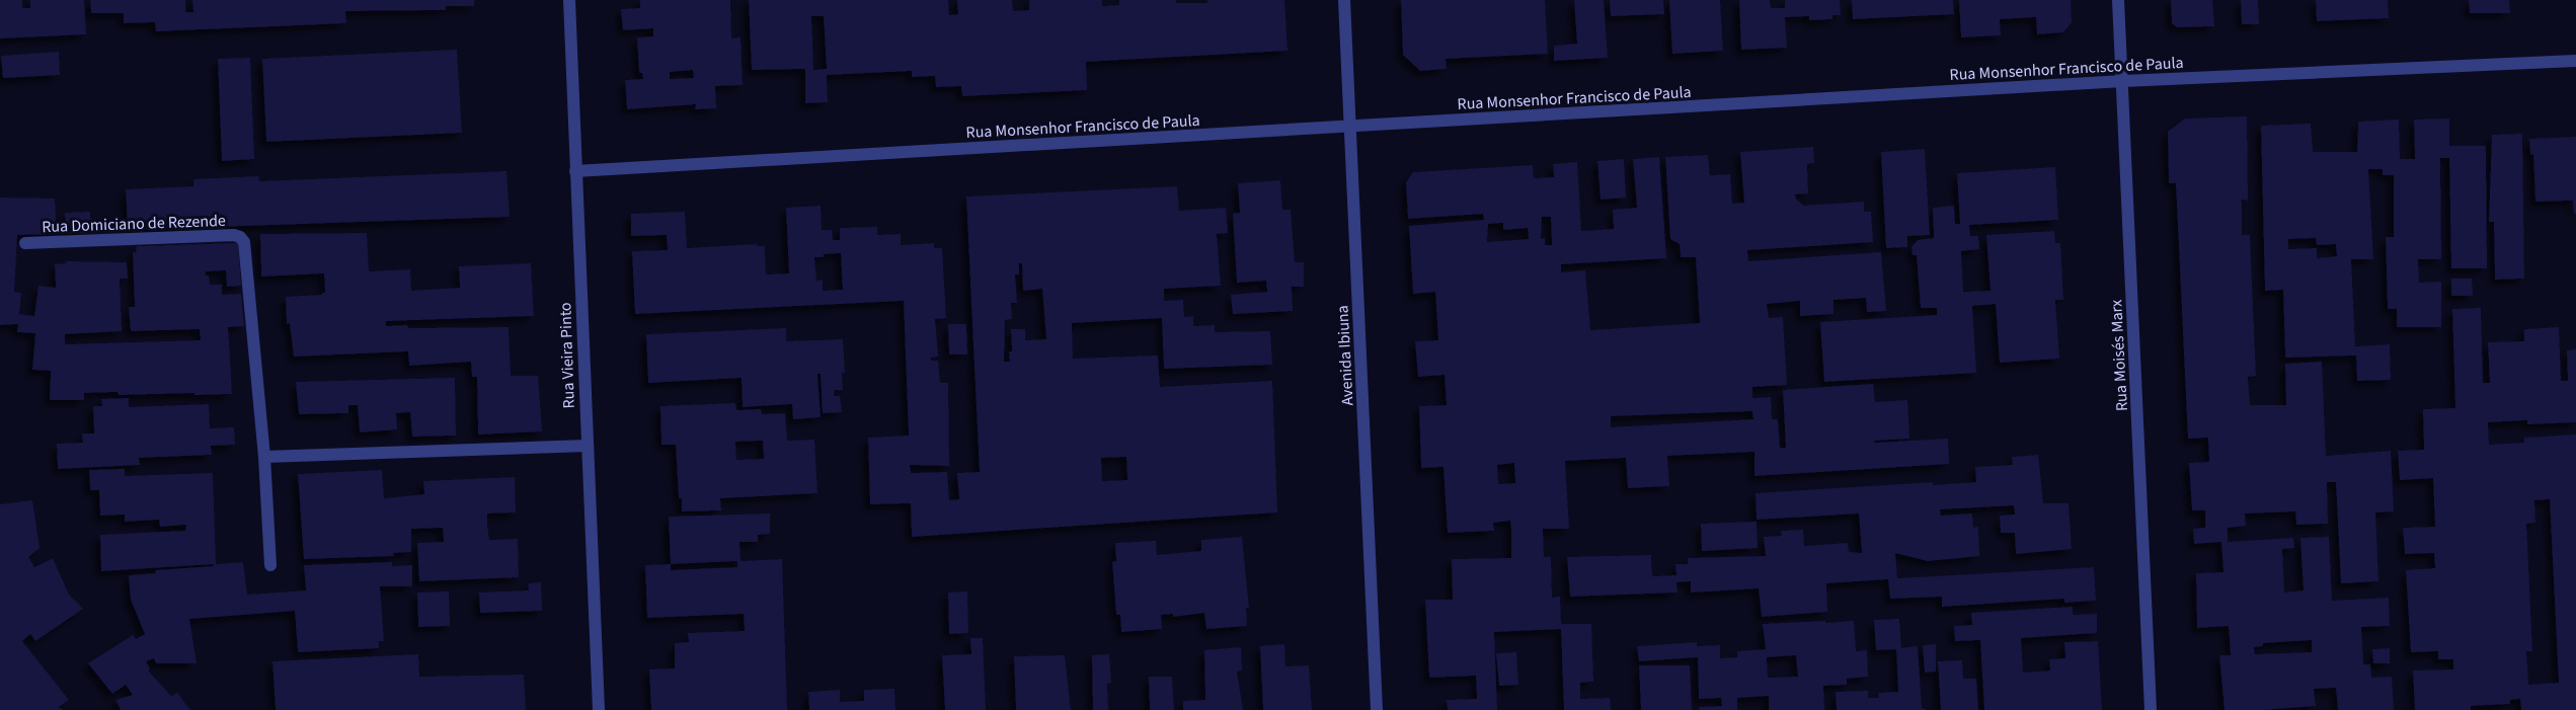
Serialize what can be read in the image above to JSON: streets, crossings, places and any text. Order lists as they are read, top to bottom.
{
  "streets": {
    "street": [
      "Rua Monsenhor Francisco de Paula",
      "Rua Domiciano de Rezende",
      "Rua Vieira Pinto",
      "Avenida Ibiuna",
      "Rua Moisés Marx"
    ]
  },
  "crossings": [
    ["Rua Monsenhor Francisco de Paula", "Rua Vieira Pinto"],
    ["Rua Monsenhor Francisco de Paula", "Avenida Ibiuna"],
    ["Rua Monsenhor Francisco de Paula", "Rua Moisés Marx"]
  ]
}
